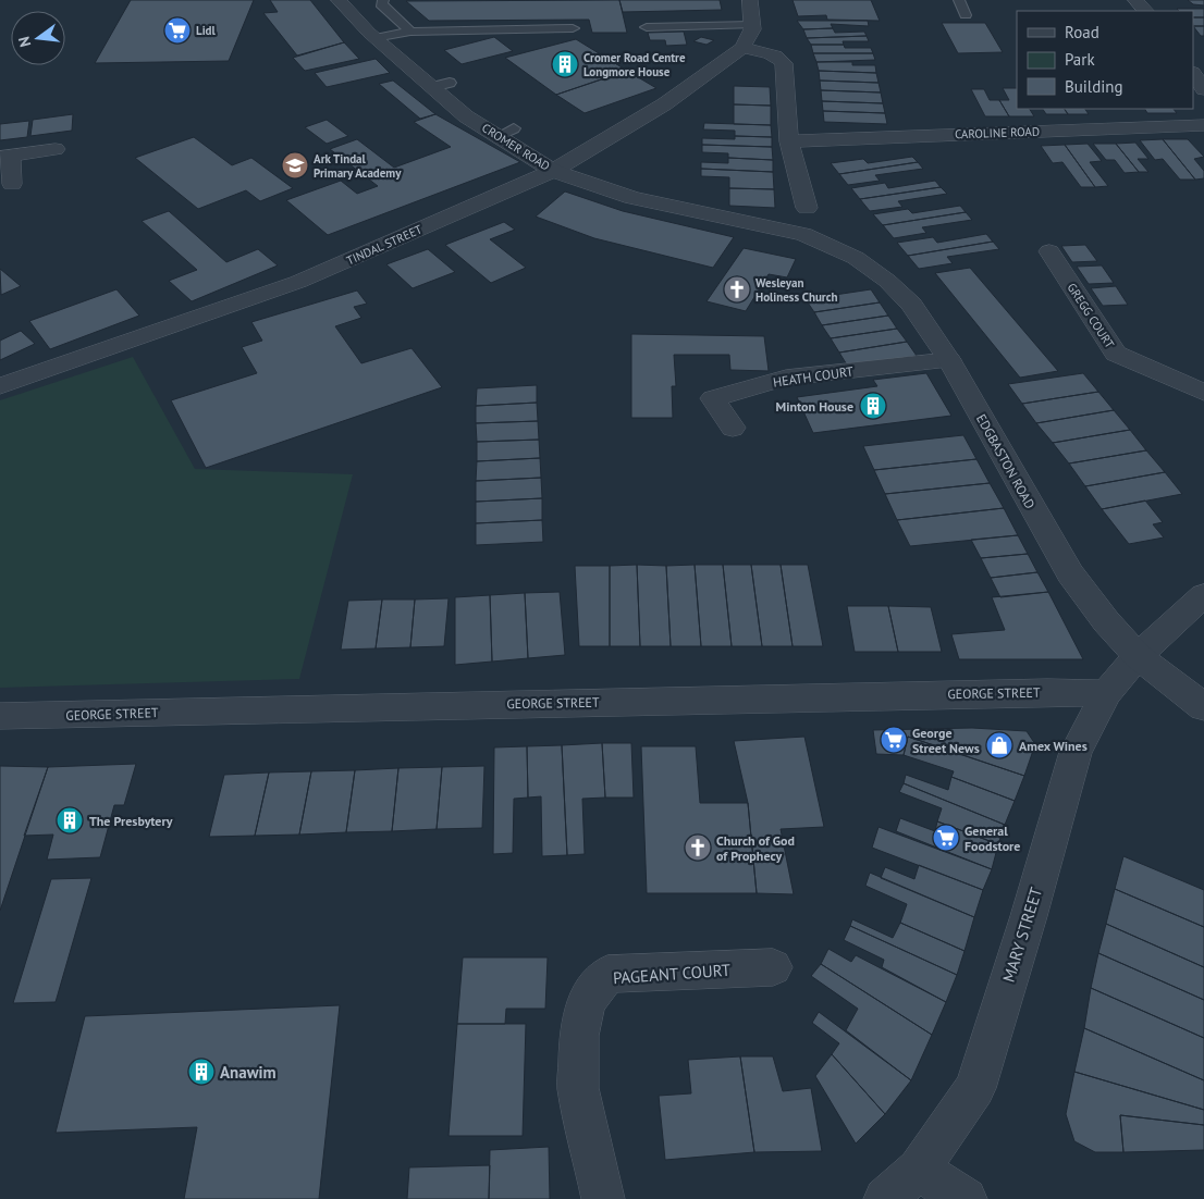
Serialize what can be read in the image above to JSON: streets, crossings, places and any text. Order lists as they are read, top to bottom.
{
  "streets": {
    "street": [
      "CAROLINE ROAD",
      "CROMER ROAD",
      "TINDAL STREET",
      "GREGG COURT",
      "HEATH COURT",
      "EDGBASTON ROAD",
      "GEORGE STREET",
      "MARY STREET",
      "PAGEANT COURT"
    ]
  },
  "crossings": [
    ["CROMER ROAD", "TINDAL STREET"],
    ["CROMER ROAD", "EDGBASTON ROAD"],
    ["HEATH COURT", "EDGBASTON ROAD"],
    ["EDGBASTON ROAD", "MARY STREET"],
    ["GEORGE STREET", "MARY STREET"]
  ],
  "places": {
    "supermarket": ["Lidl", "George Street News", "General Foodstore"],
    "building": [
      "Cromer Road Centre Longmore House",
      "Minton House",
      "The Presbytery",
      "Anawim"
    ],
    "school or university": ["Ark Tindal Primary Academy"],
    "church": ["Wesleyan Holiness Church", "Church of God of Prophecy"],
    "shop": ["Amex Wines"]
  },
  "legend": ["Road", "Park", "Building"],
  "north": "left"
}
